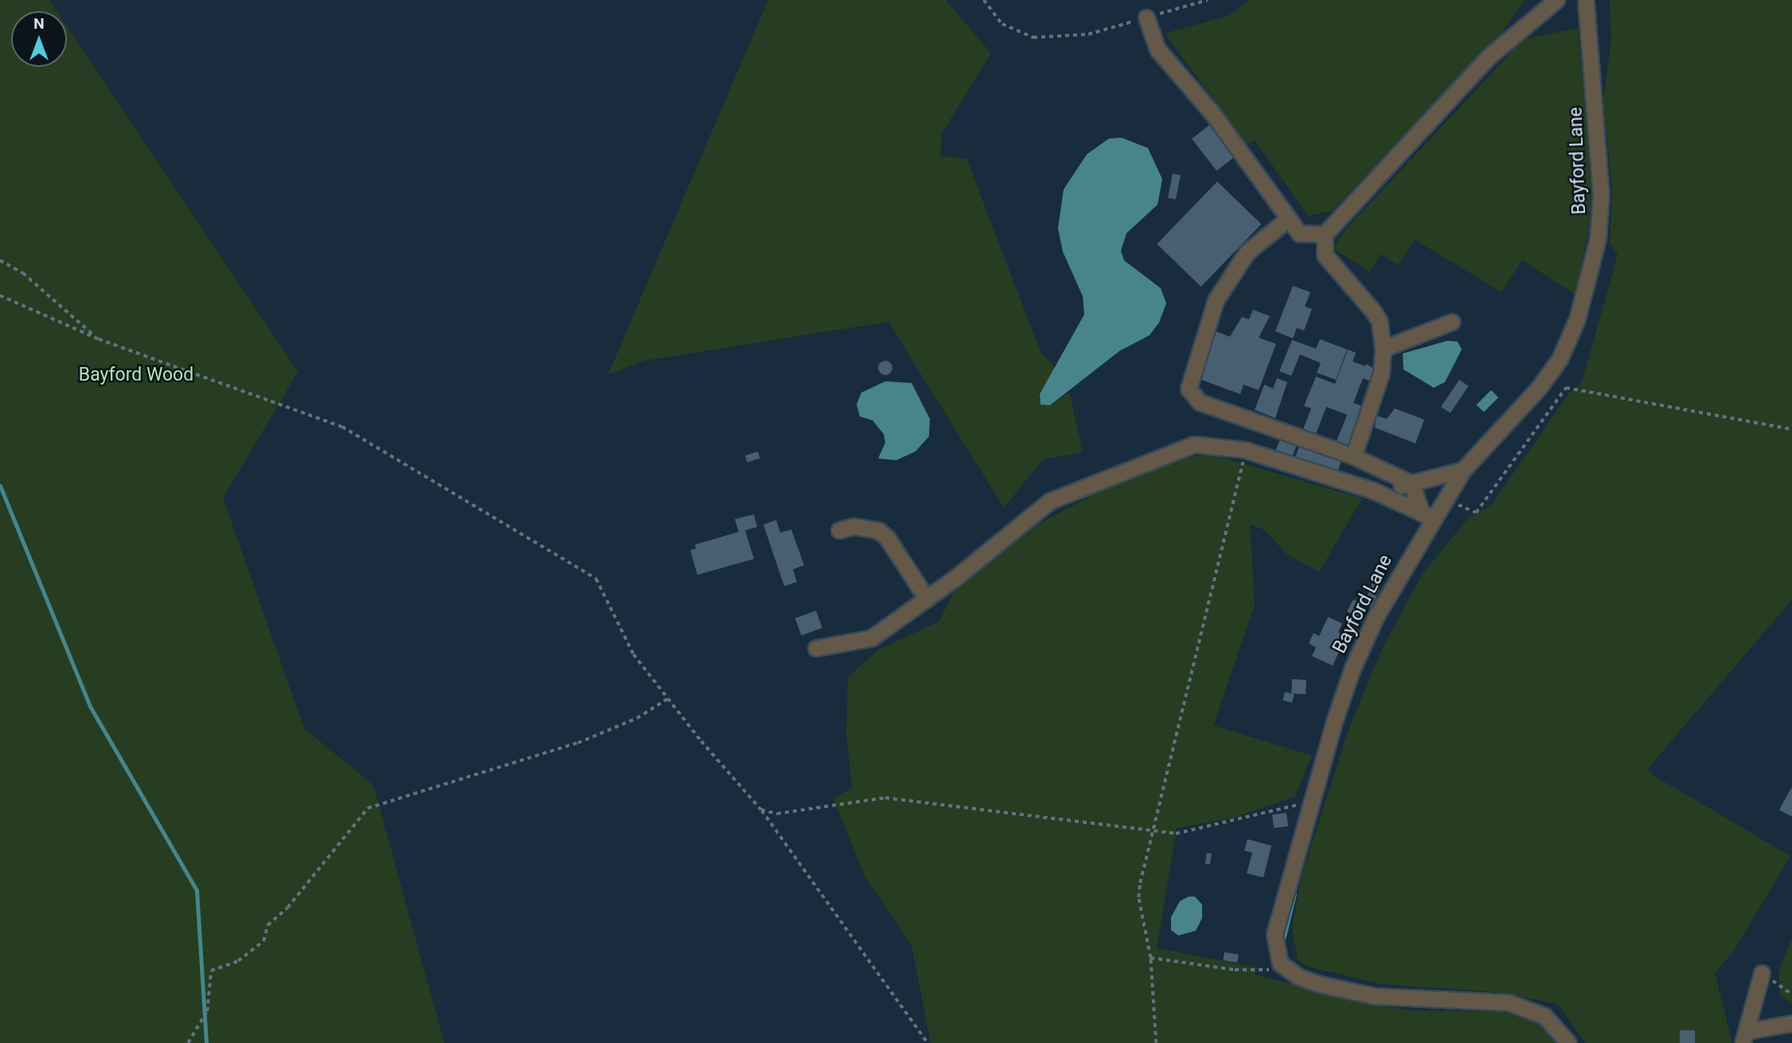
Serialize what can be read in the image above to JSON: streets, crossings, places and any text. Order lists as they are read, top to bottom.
{
  "streets": {
    "street": ["Bayford Lane"]
  },
  "parks": ["Bayford Wood"],
  "north": "top"
}
